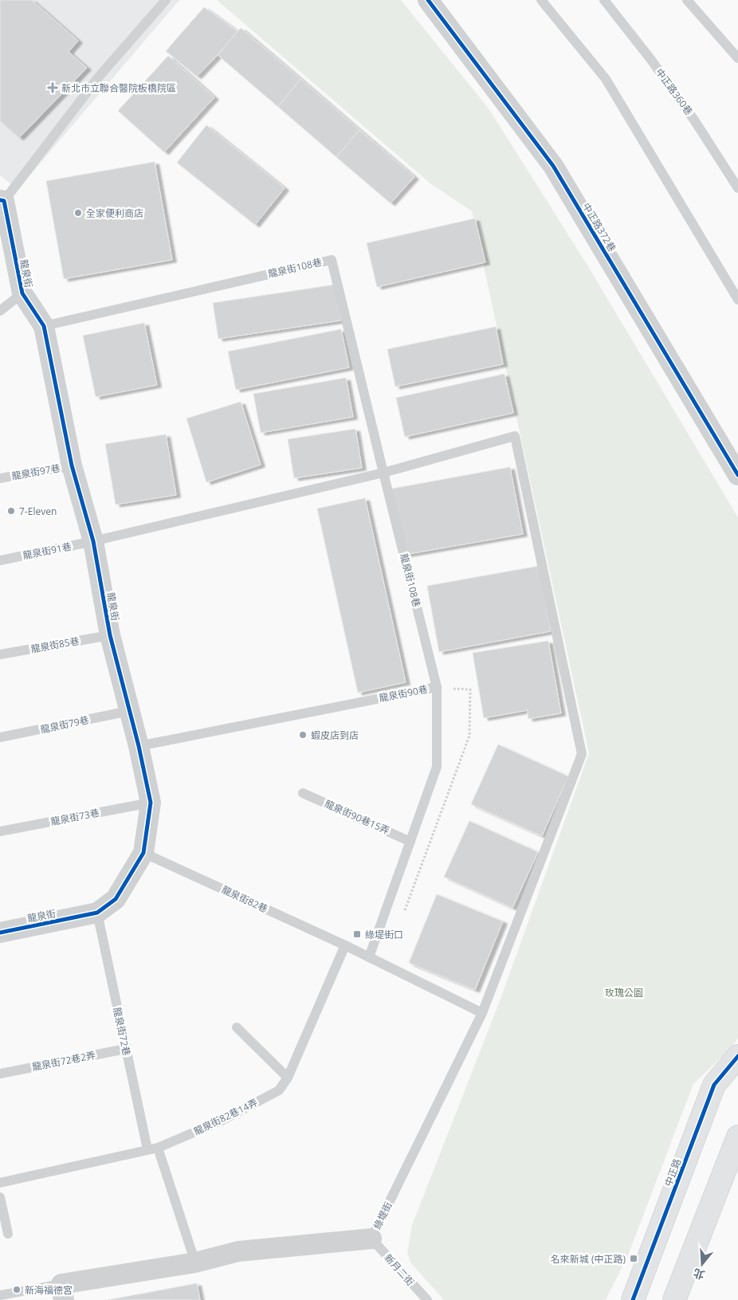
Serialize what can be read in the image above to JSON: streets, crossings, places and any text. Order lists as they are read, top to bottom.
{
  "streets": {
    "main road": ["中正路"],
    "street": ["中正路372巷", "龍泉街", "綠堤街"],
    "lane": [
      "中正路360巷",
      "龍泉街108巷",
      "龍泉街97巷",
      "龍泉街91巷",
      "龍泉街85巷",
      "龍泉街90巷",
      "龍泉街79巷",
      "龍泉街73巷",
      "龍泉街90巷15弄",
      "龍泉街82巷",
      "龍泉街72巷",
      "龍泉街72巷2弄",
      "龍泉街82巷14弄",
      "新月二街"
    ]
  },
  "crossings": [
    ["龍泉街108巷", "龍泉街"],
    ["龍泉街108巷", "龍泉街90巷"],
    ["龍泉街108巷", "綠堤街"],
    ["龍泉街", "龍泉街97巷"],
    ["龍泉街", "龍泉街91巷"],
    ["龍泉街", "龍泉街85巷"],
    ["龍泉街", "龍泉街90巷"],
    ["龍泉街", "龍泉街79巷"],
    ["龍泉街", "龍泉街73巷"],
    ["龍泉街", "龍泉街82巷"],
    ["龍泉街", "龍泉街72巷"],
    ["龍泉街90巷", "龍泉街90巷15弄"],
    ["龍泉街82巷", "龍泉街82巷14弄"],
    ["龍泉街72巷", "龍泉街72巷2弄"],
    ["龍泉街72巷", "龍泉街82巷14弄"],
    ["龍泉街72巷", "綠堤街"],
    ["綠堤街", "新月二街"]
  ],
  "parks": ["玫瑰公園"],
  "places": {
    "health": ["新北市立聯合醫院板橋院區"],
    "other": [
      "全家便利商店",
      "7-Eleven",
      "蝦皮店到店",
      "新海福德宮"
    ],
    "transit": ["綠堤街口", "名來新城 (中正路)"]
  },
  "north": "bottom"
}
